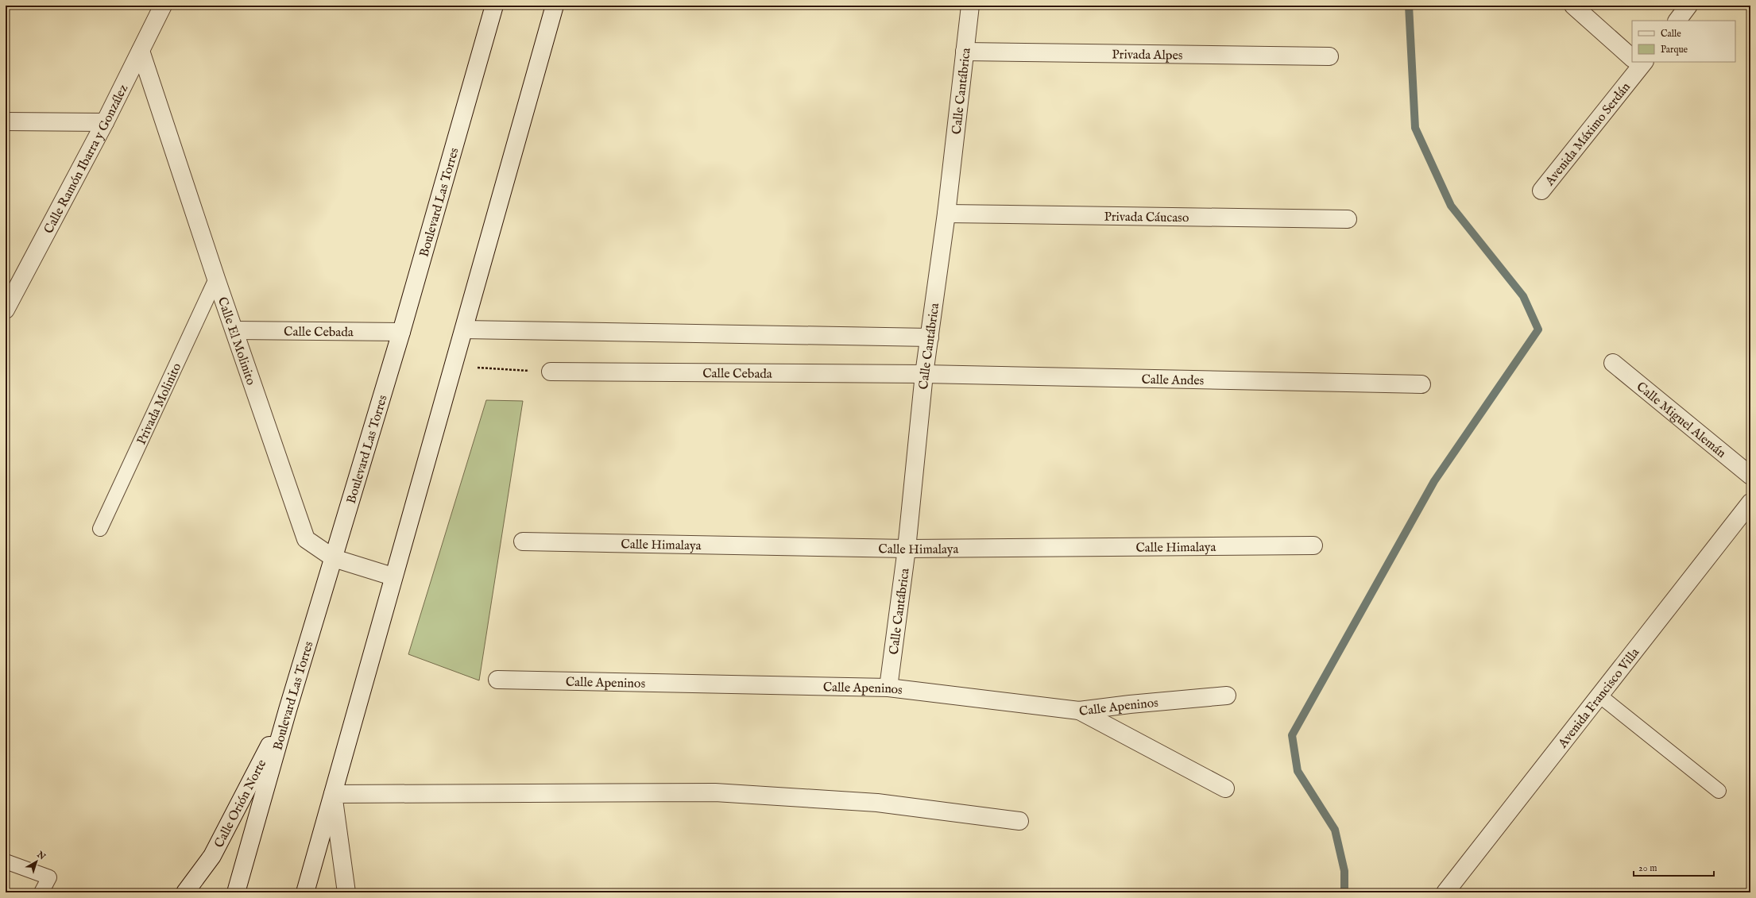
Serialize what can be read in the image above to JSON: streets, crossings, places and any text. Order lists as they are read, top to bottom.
{
  "streets": {
    "street": [
      "Privada Alpes",
      "Calle Cantábrica",
      "Avenida Máximo Serdán",
      "Calle Ramón Ibarra y González",
      "Boulevard Las Torres",
      "Privada Cáucaso",
      "Calle Cebada",
      "Calle El Molinito",
      "Calle Andes",
      "Calle Miguel Alemán",
      "Calle Himalaya",
      "Calle Apeninos",
      "Avenida Francisco Villa",
      "Calle Orión Norte"
    ],
    "lane": ["Privada Molinito"]
  },
  "crossings": [
    ["Privada Alpes", "Calle Cantábrica"],
    ["Calle Cantábrica", "Privada Cáucaso"],
    ["Calle Cantábrica", "Calle Cebada"],
    ["Calle Cantábrica", "Calle Andes"],
    ["Calle Cantábrica", "Calle Himalaya"],
    ["Calle Cantábrica", "Calle Apeninos"],
    ["Calle Ramón Ibarra y González", "Calle El Molinito"],
    ["Boulevard Las Torres", "Calle Cebada"],
    ["Boulevard Las Torres", "Calle El Molinito"],
    ["Boulevard Las Torres", "Calle Orión Norte"],
    ["Calle Cebada", "Calle El Molinito"],
    ["Calle Cebada", "Calle Andes"],
    ["Calle El Molinito", "Privada Molinito"]
  ],
  "legend": ["Calle", "Parque"],
  "scale_bar": "20 m",
  "north": "top right"
}
